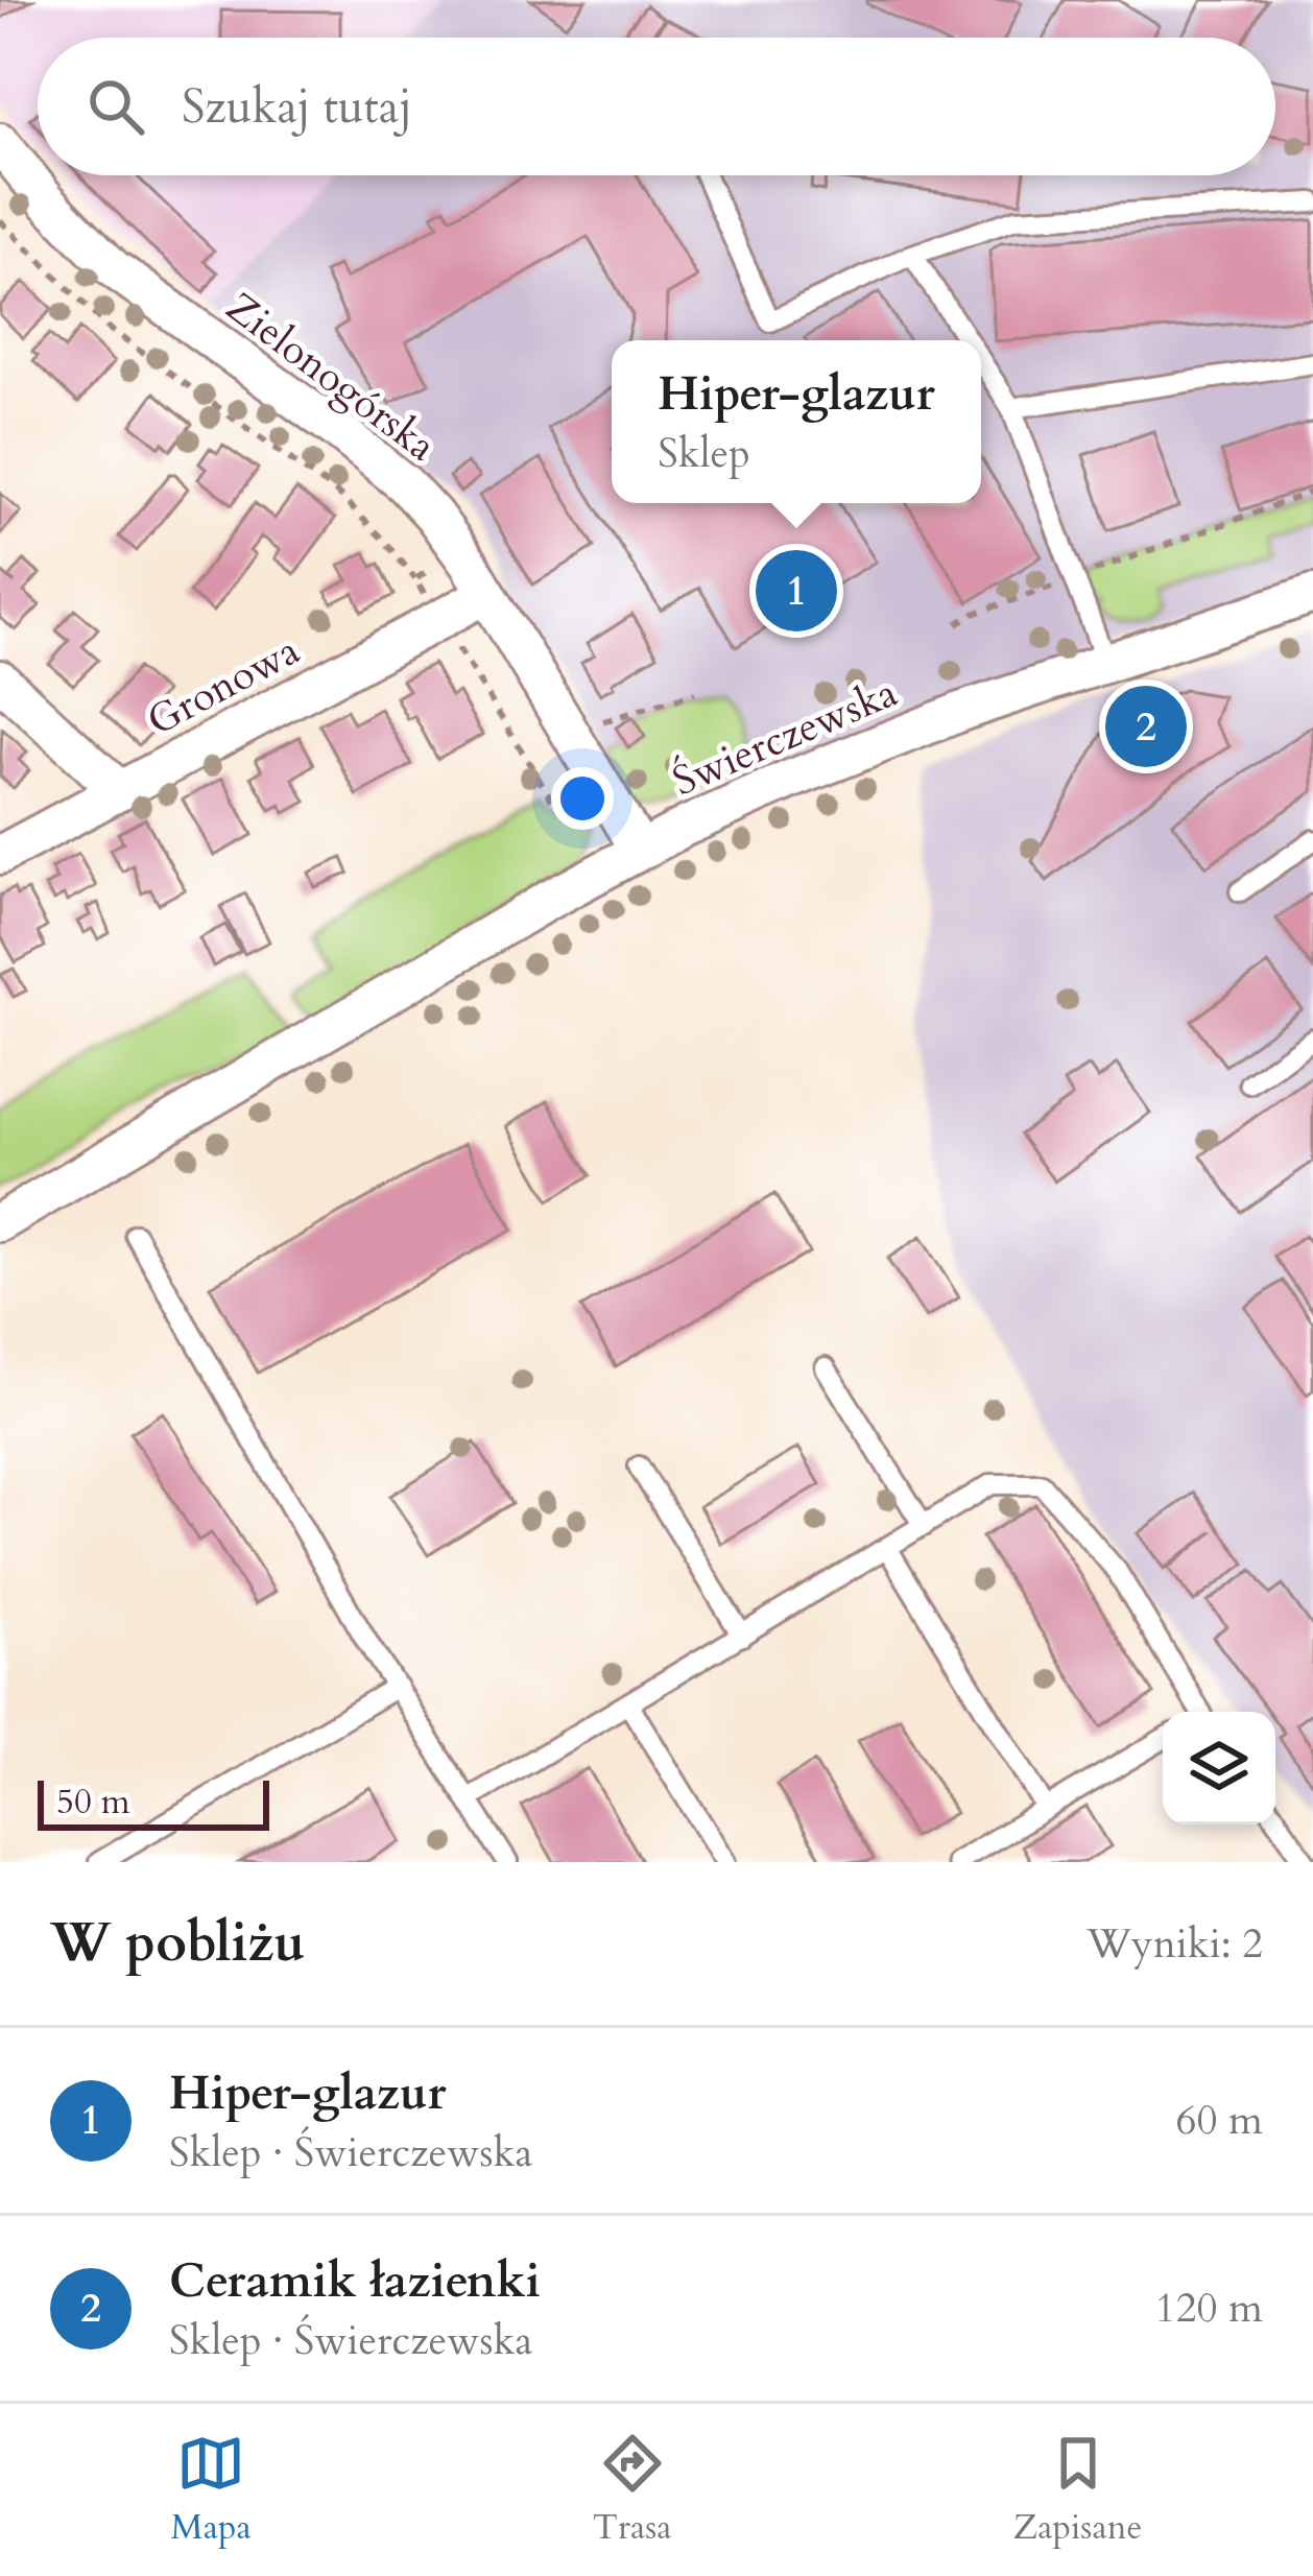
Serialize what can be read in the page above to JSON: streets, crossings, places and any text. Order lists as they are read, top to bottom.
{
  "streets": {
    "street": ["Zielonogórska", "Gronowa", "Świerczewska"]
  },
  "crossings": [
    ["Zielonogórska", "Gronowa"],
    ["Zielonogórska", "Świerczewska"]
  ],
  "scale_bar": "50 m",
  "page": {
    "search": "Szukaj tutaj",
    "popup": ["Hiper-glazur", "Sklep"],
    "pins": ["1", "2"],
    "scale": "50 m",
    "heading": ["W pobliżu", "Wyniki: 2"],
    "list": [
      {
        "mark": "1",
        "name": "Hiper-glazur",
        "note": "Sklep · Świerczewska",
        "value": "60 m"
      },
      {
        "mark": "2",
        "name": "Ceramik łazienki",
        "note": "Sklep · Świerczewska",
        "value": "120 m"
      }
    ],
    "nav": ["Mapa", "Trasa", "Zapisane"]
  }
}
